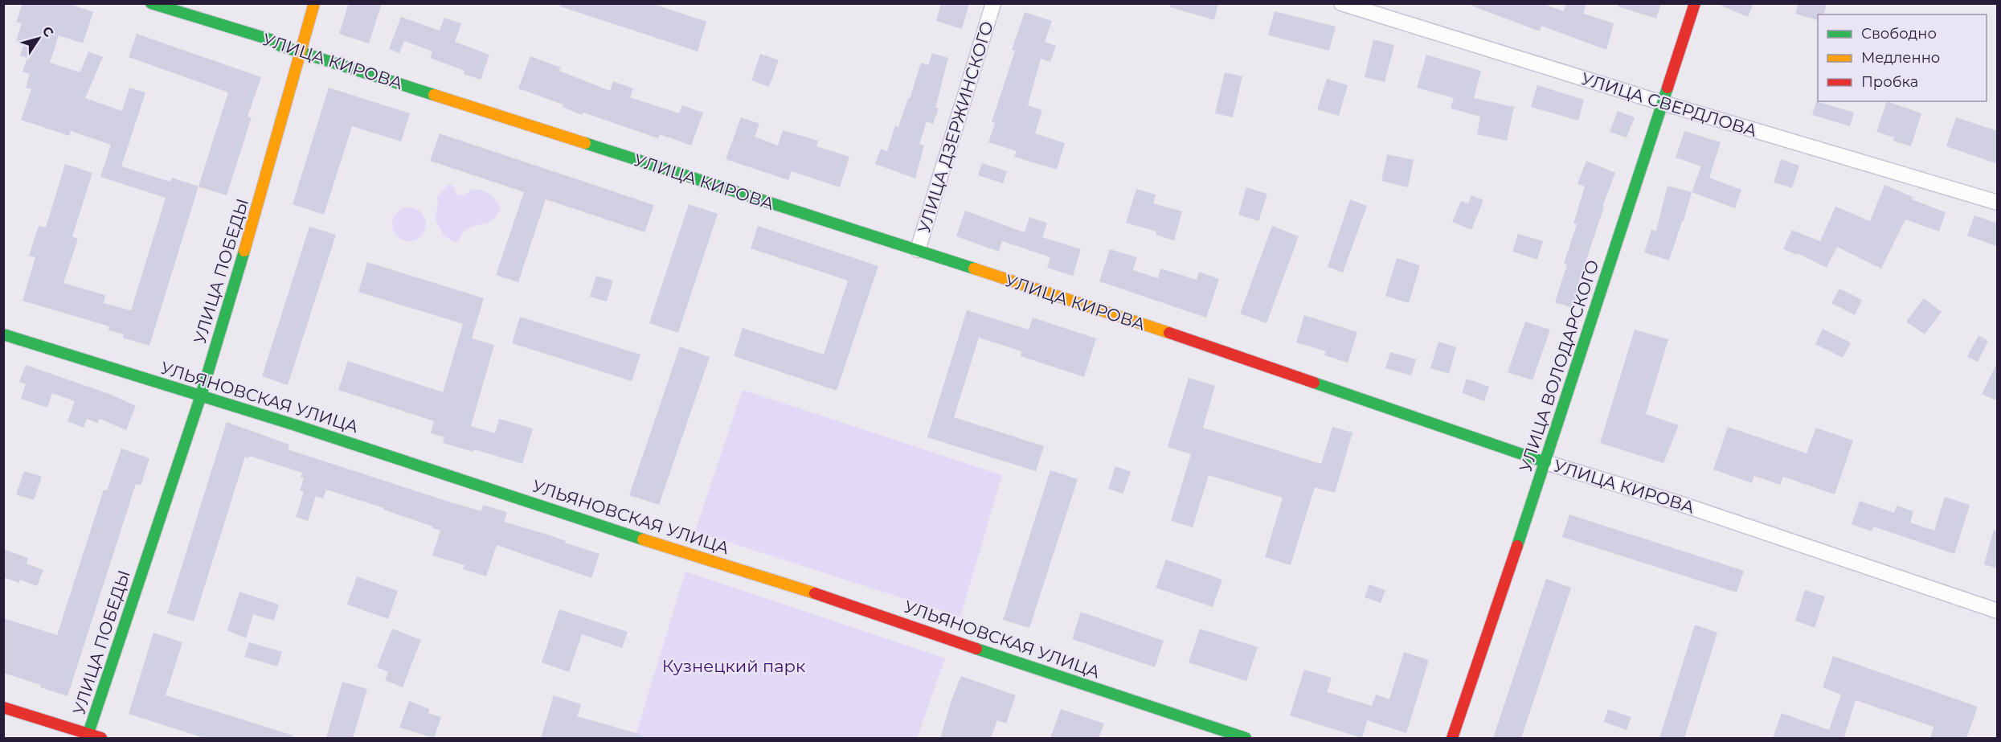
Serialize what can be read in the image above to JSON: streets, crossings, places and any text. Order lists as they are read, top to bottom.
{
  "streets": {
    "main road": [
      "УЛИЦА КИРОВА",
      "УЛИЦА ПОБЕДЫ",
      "УЛИЦА ВОЛОДАРСКОГО",
      "УЛЬЯНОВСКАЯ УЛИЦА"
    ],
    "street": ["УЛИЦА СВЕРДЛОВА", "УЛИЦА ДЗЕРЖИНСКОГО"]
  },
  "crossings": [
    ["УЛИЦА КИРОВА", "УЛИЦА ДЗЕРЖИНСКОГО"],
    ["УЛИЦА КИРОВА", "УЛИЦА ПОБЕДЫ"],
    ["УЛИЦА КИРОВА", "УЛИЦА ВОЛОДАРСКОГО"],
    ["УЛИЦА СВЕРДЛОВА", "УЛИЦА ВОЛОДАРСКОГО"],
    ["УЛИЦА ПОБЕДЫ", "УЛЬЯНОВСКАЯ УЛИЦА"]
  ],
  "parks": ["Кузнецкий парк"],
  "legend": ["Свободно", "Медленно", "Пробка"],
  "north": "top right"
}
